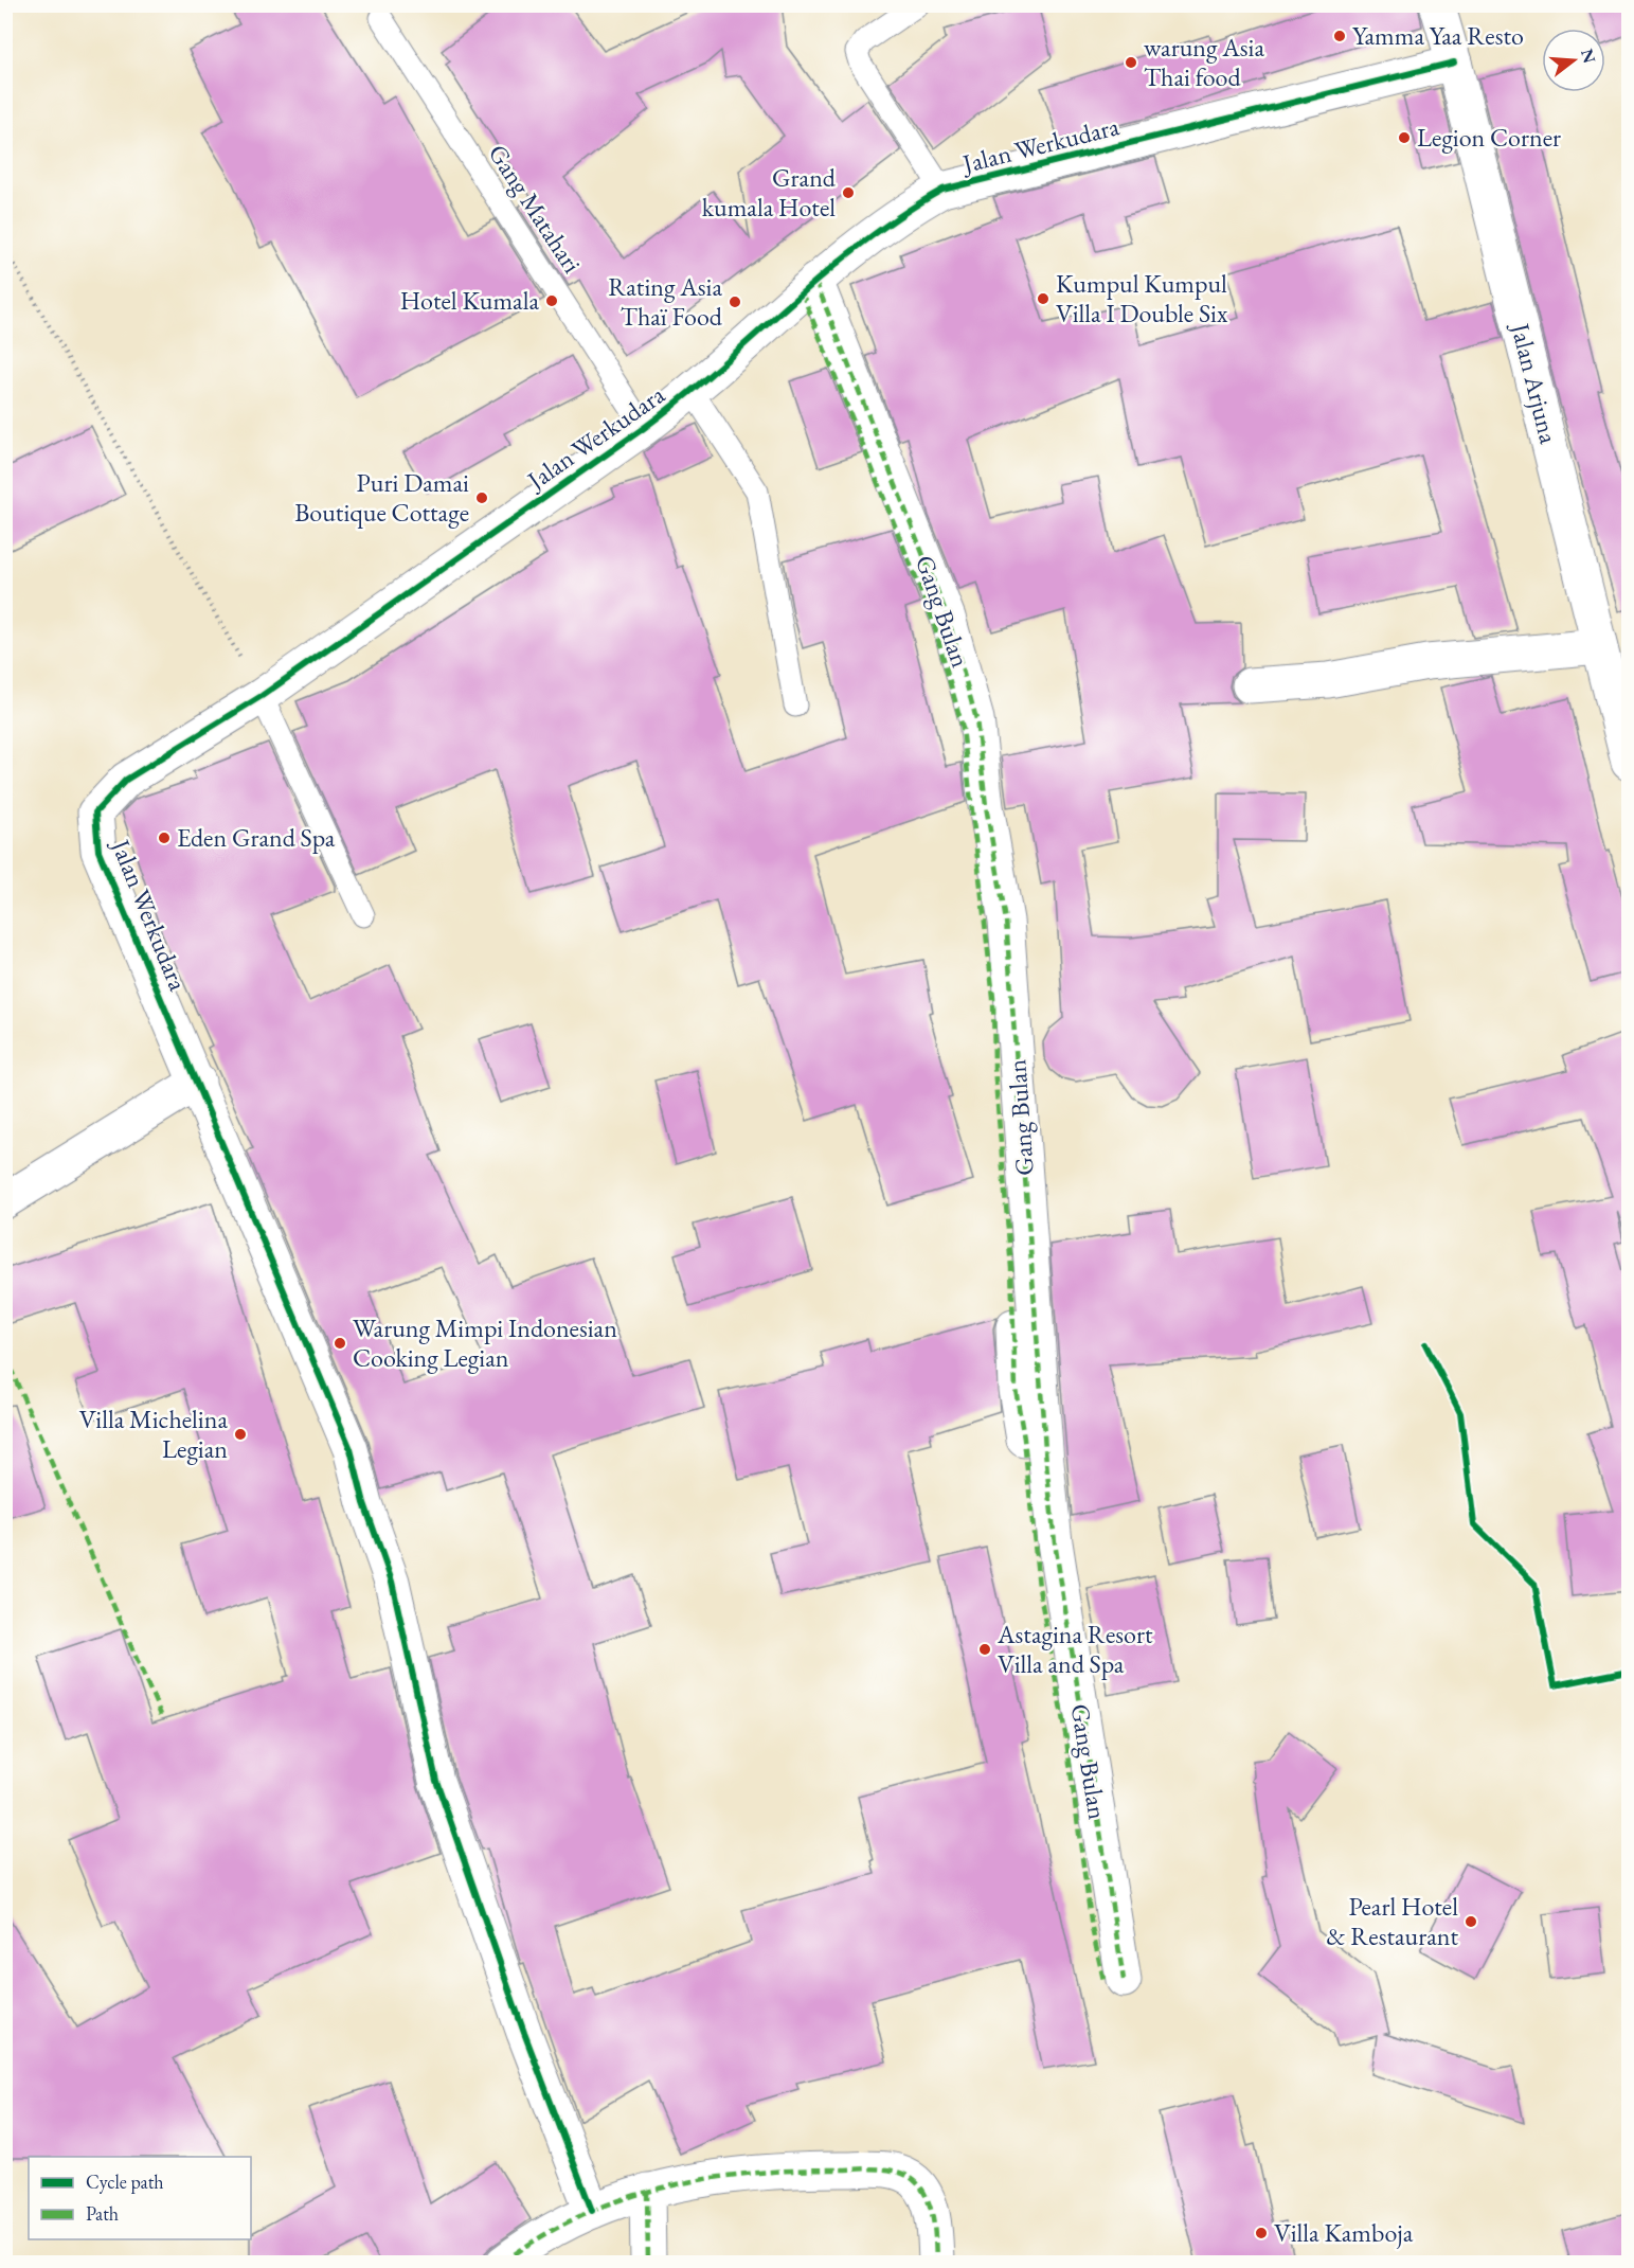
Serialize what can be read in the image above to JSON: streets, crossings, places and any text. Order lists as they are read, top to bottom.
{
  "streets": {
    "street": ["Jalan Werkudara", "Jalan Arjuna", "Gang Bulan"],
    "lane": ["Gang Matahari"]
  },
  "crossings": [
    ["Jalan Werkudara", "Gang Matahari"],
    ["Jalan Werkudara", "Jalan Arjuna"],
    ["Jalan Werkudara", "Gang Bulan"]
  ],
  "places": [
    "Yamma Yaa Resto",
    "warung Asia Thai food",
    "Legion Corner",
    "Grand kumala Hotel",
    "Kumpul Kumpul Villa I Double Six",
    "Hotel Kumala",
    "Rating Asia Thaï Food",
    "Puri Damai Boutique Cottage",
    "Eden Grand Spa",
    "Warung Mimpi Indonesian Cooking Legian",
    "Villa Michelina Legian",
    "Astagina Resort Villa and Spa",
    "Pearl Hotel & Restaurant",
    "Villa Kamboja"
  ],
  "legend": ["Cycle path", "Path"],
  "north": "right"
}
